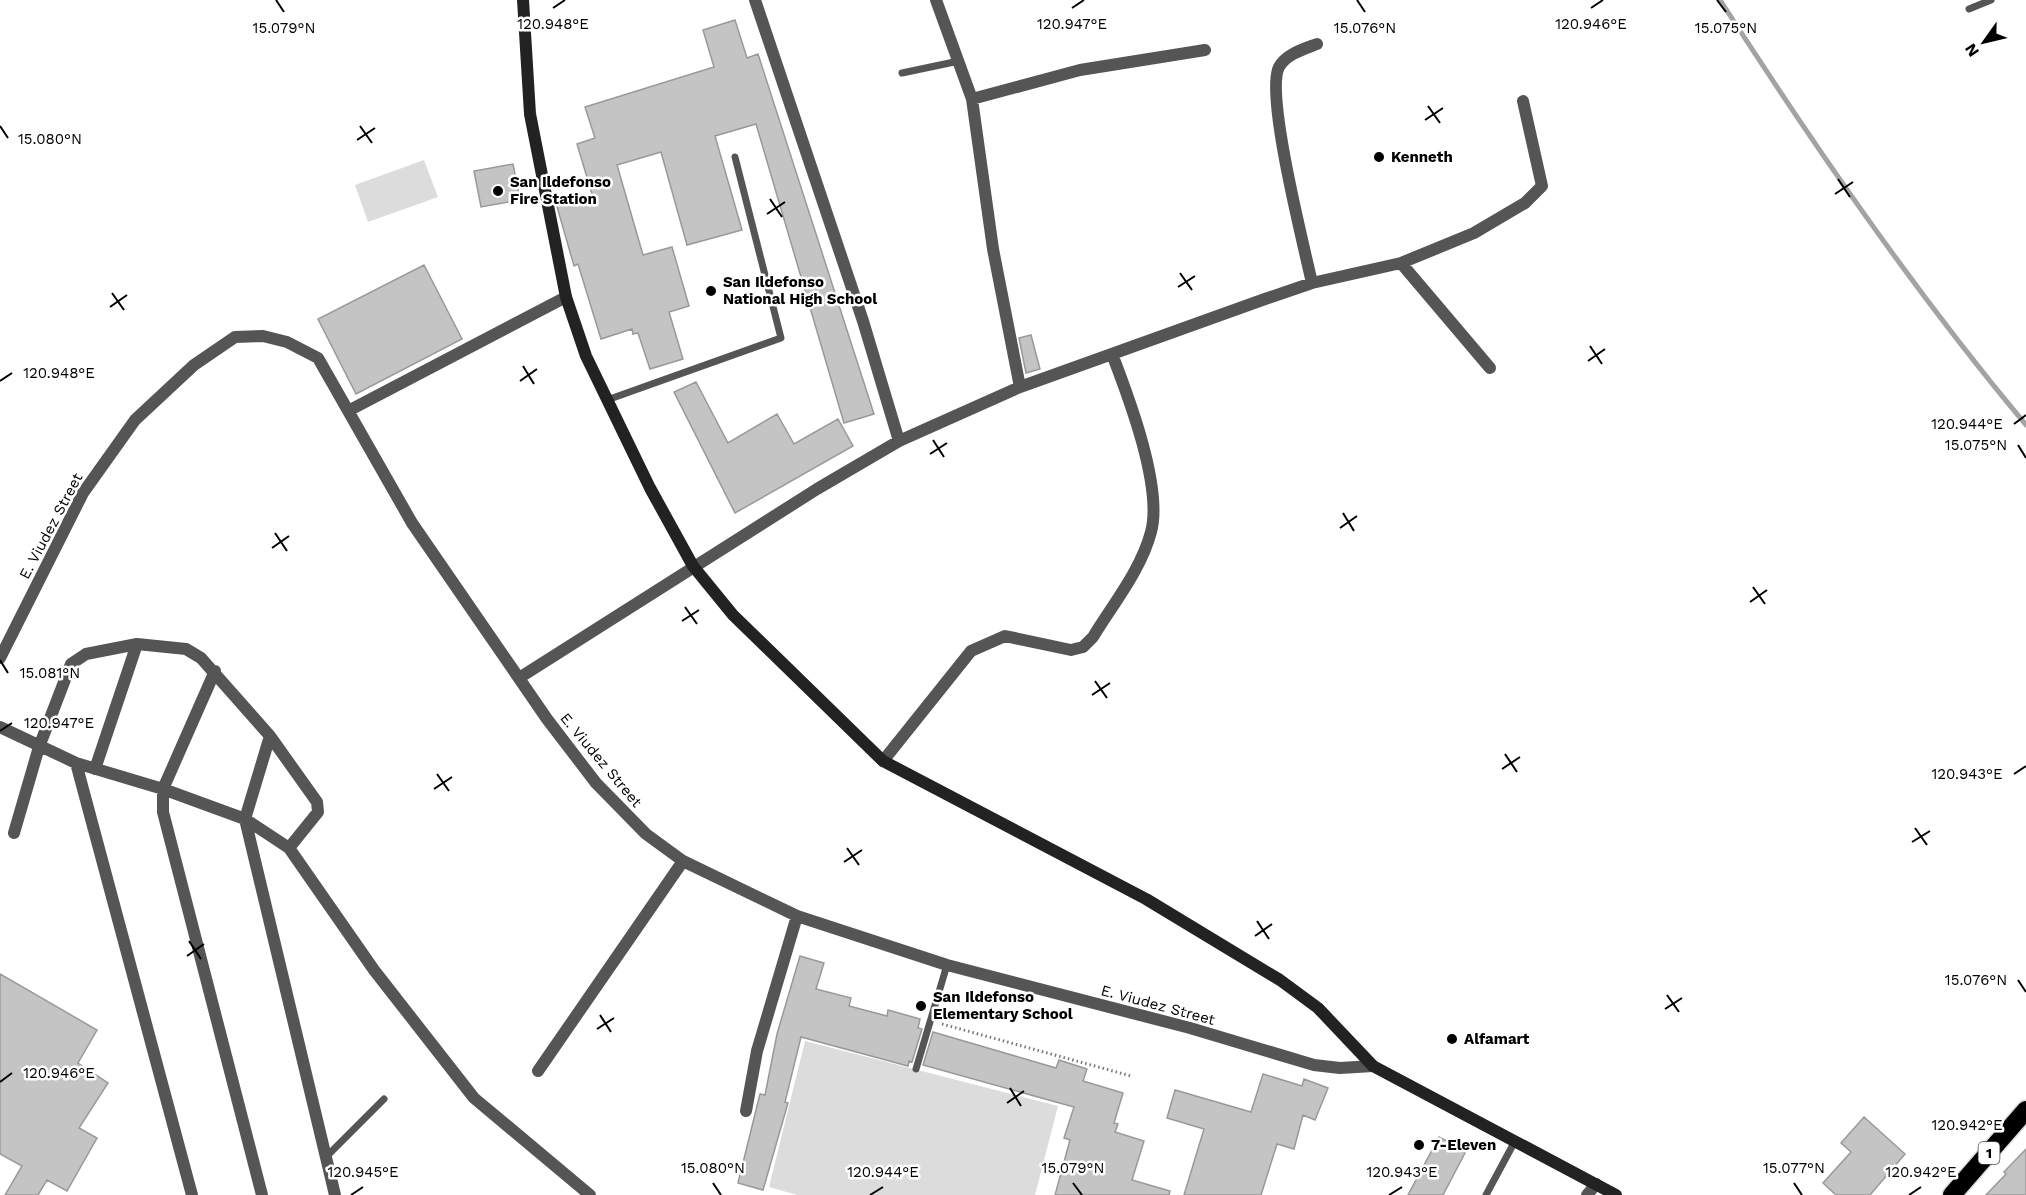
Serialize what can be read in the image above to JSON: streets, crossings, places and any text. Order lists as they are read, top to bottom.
{
  "streets": {
    "highway": ["1"],
    "street": ["E. Viudez Street"]
  },
  "places": [
    "Kenneth",
    "San Ildefonso Fire Station",
    "San Ildefonso National High School",
    "San Ildefonso Elementary School",
    "Alfamart",
    "7-Eleven"
  ],
  "north": "bottom left",
  "coordinates": [
    "120.948°E",
    "120.947°E",
    "120.946°E",
    "15.079°N",
    "15.076°N",
    "15.075°N",
    "15.080°N",
    "120.944°E",
    "15.081°N",
    "120.943°E",
    "120.942°E",
    "15.077°N",
    "120.945°E"
  ]
}
